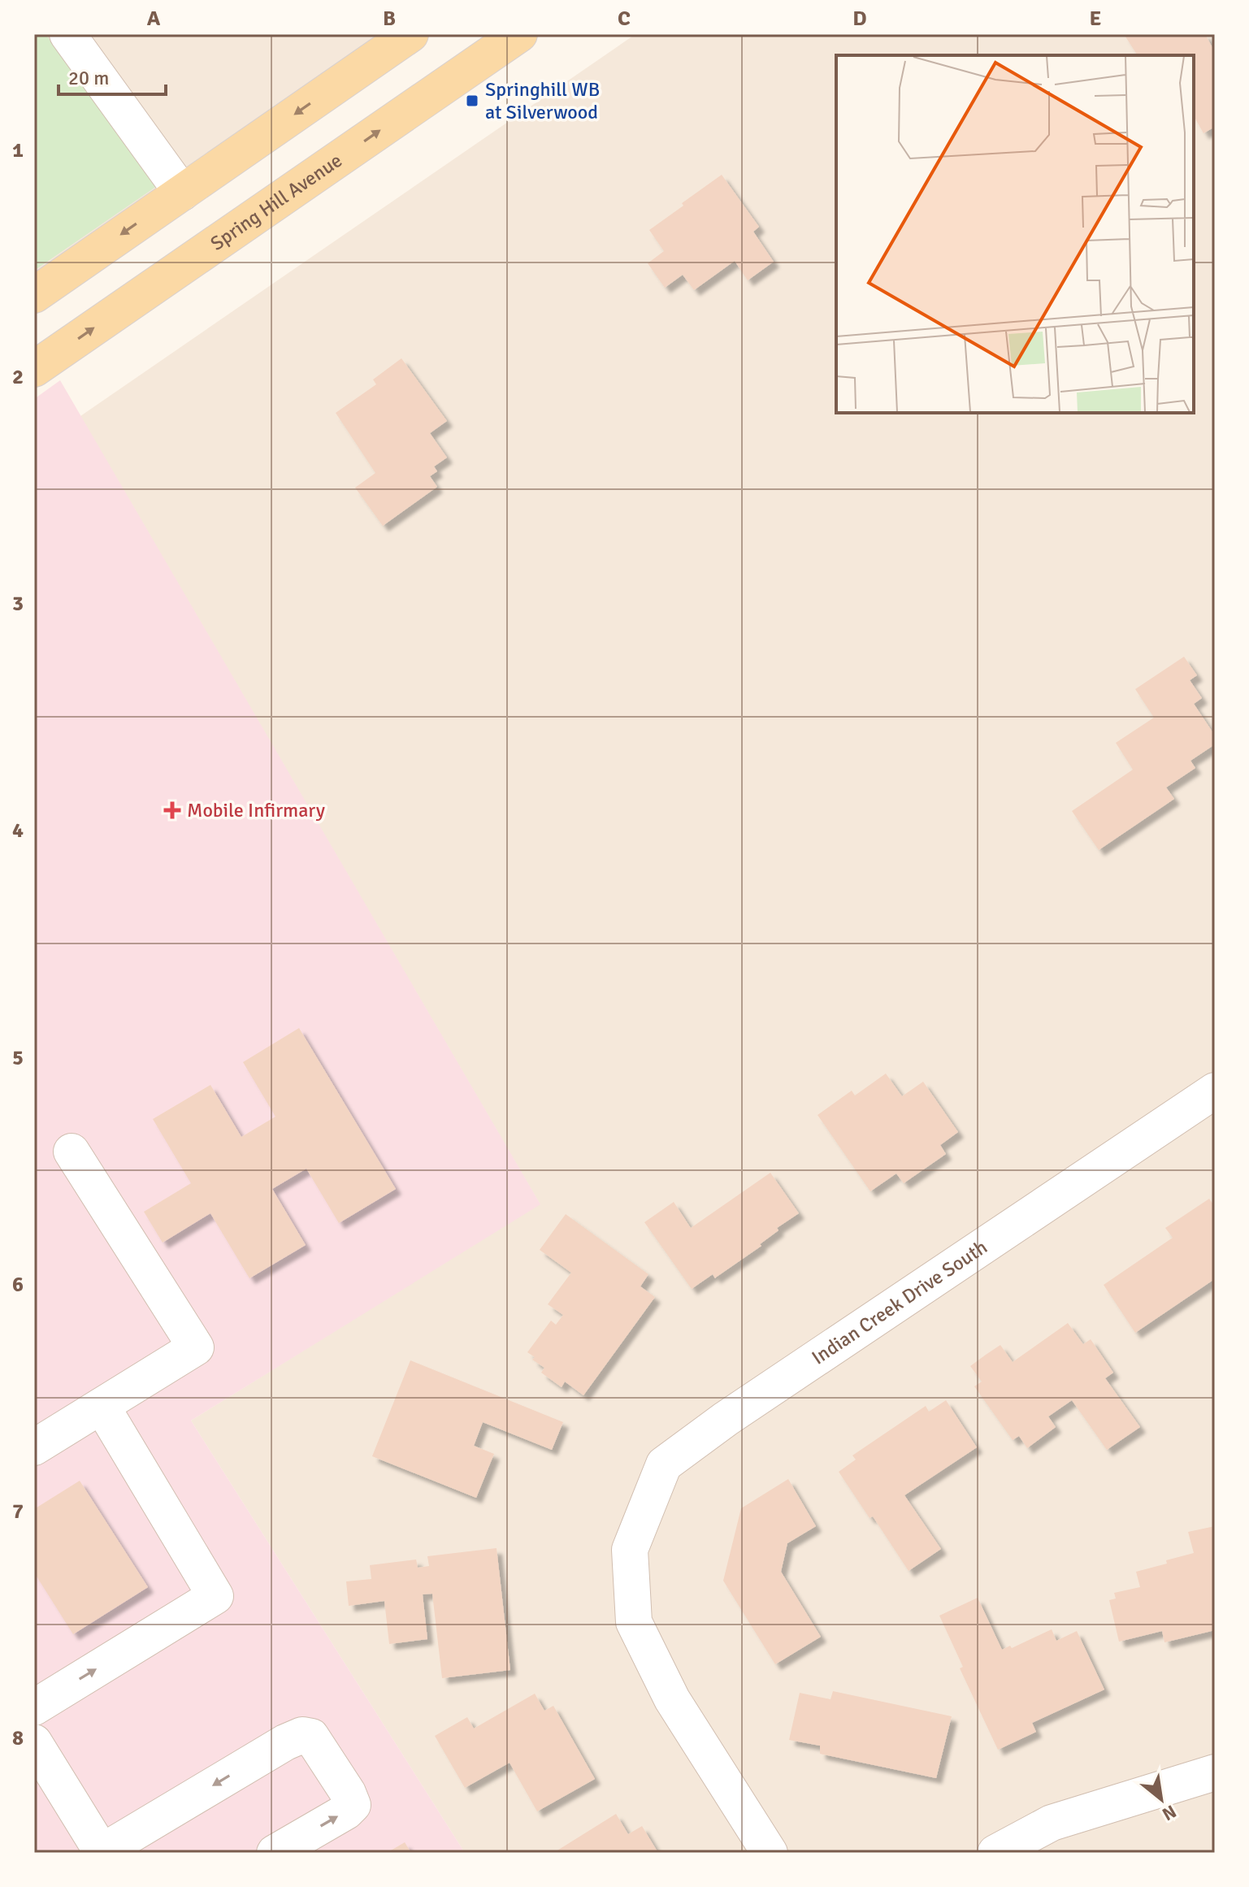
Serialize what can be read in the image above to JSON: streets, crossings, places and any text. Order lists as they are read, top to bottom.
{
  "streets": {
    "main road": ["Spring Hill Avenue"],
    "street": ["Indian Creek Drive South"]
  },
  "places": {
    "transit": ["Springhill WB at Silverwood"],
    "health": ["Mobile Infirmary"]
  },
  "scale_bar": "20 m",
  "north": "bottom right",
  "grid": {
    "columns": [
      "A",
      "B",
      "C",
      "D",
      "E"
    ],
    "rows": [
      "1",
      "2",
      "3",
      "4",
      "5",
      "6",
      "7",
      "8"
    ]
  }
}
